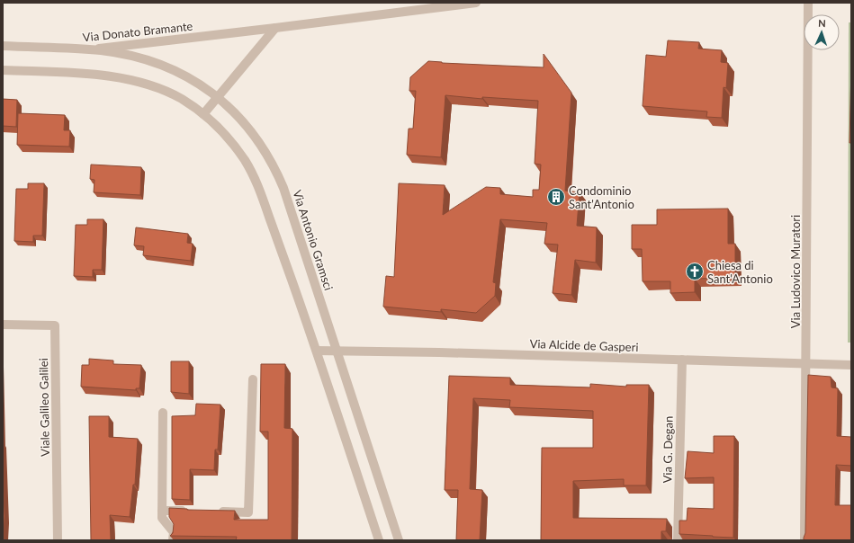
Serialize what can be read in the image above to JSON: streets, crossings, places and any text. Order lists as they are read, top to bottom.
{
  "streets": {
    "street": [
      "Via Donato Bramante",
      "Via Antonio Gramsci",
      "Via Ludovico Muratori",
      "Via Alcide de Gasperi",
      "Viale Galileo Galilei",
      "Via G. Degan"
    ]
  },
  "crossings": [
    ["Via Donato Bramante", "Via Antonio Gramsci"],
    ["Via Antonio Gramsci", "Via Alcide de Gasperi"],
    ["Via Ludovico Muratori", "Via Alcide de Gasperi"],
    ["Via Alcide de Gasperi", "Via G. Degan"]
  ],
  "places": {
    "building": ["Condominio Sant'Antonio"],
    "church": ["Chiesa di Sant'Antonio"]
  },
  "north": "top"
}
